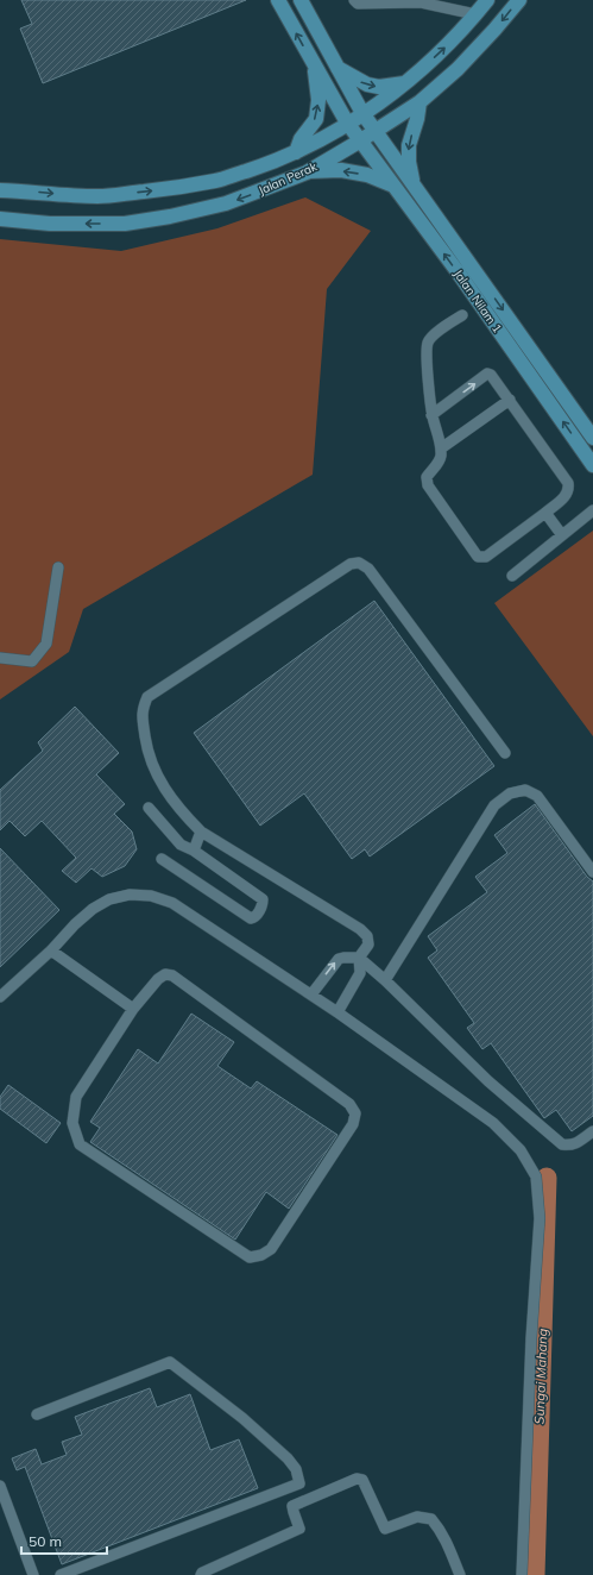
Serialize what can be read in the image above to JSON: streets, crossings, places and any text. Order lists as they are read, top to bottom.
{
  "streets": {
    "main road": ["Jalan Perak", "Jalan Nilam 1"]
  },
  "crossings": [
    ["Jalan Perak", "Jalan Nilam 1"]
  ],
  "water": ["Sungai Mahang"],
  "scale_bar": "50 m"
}
